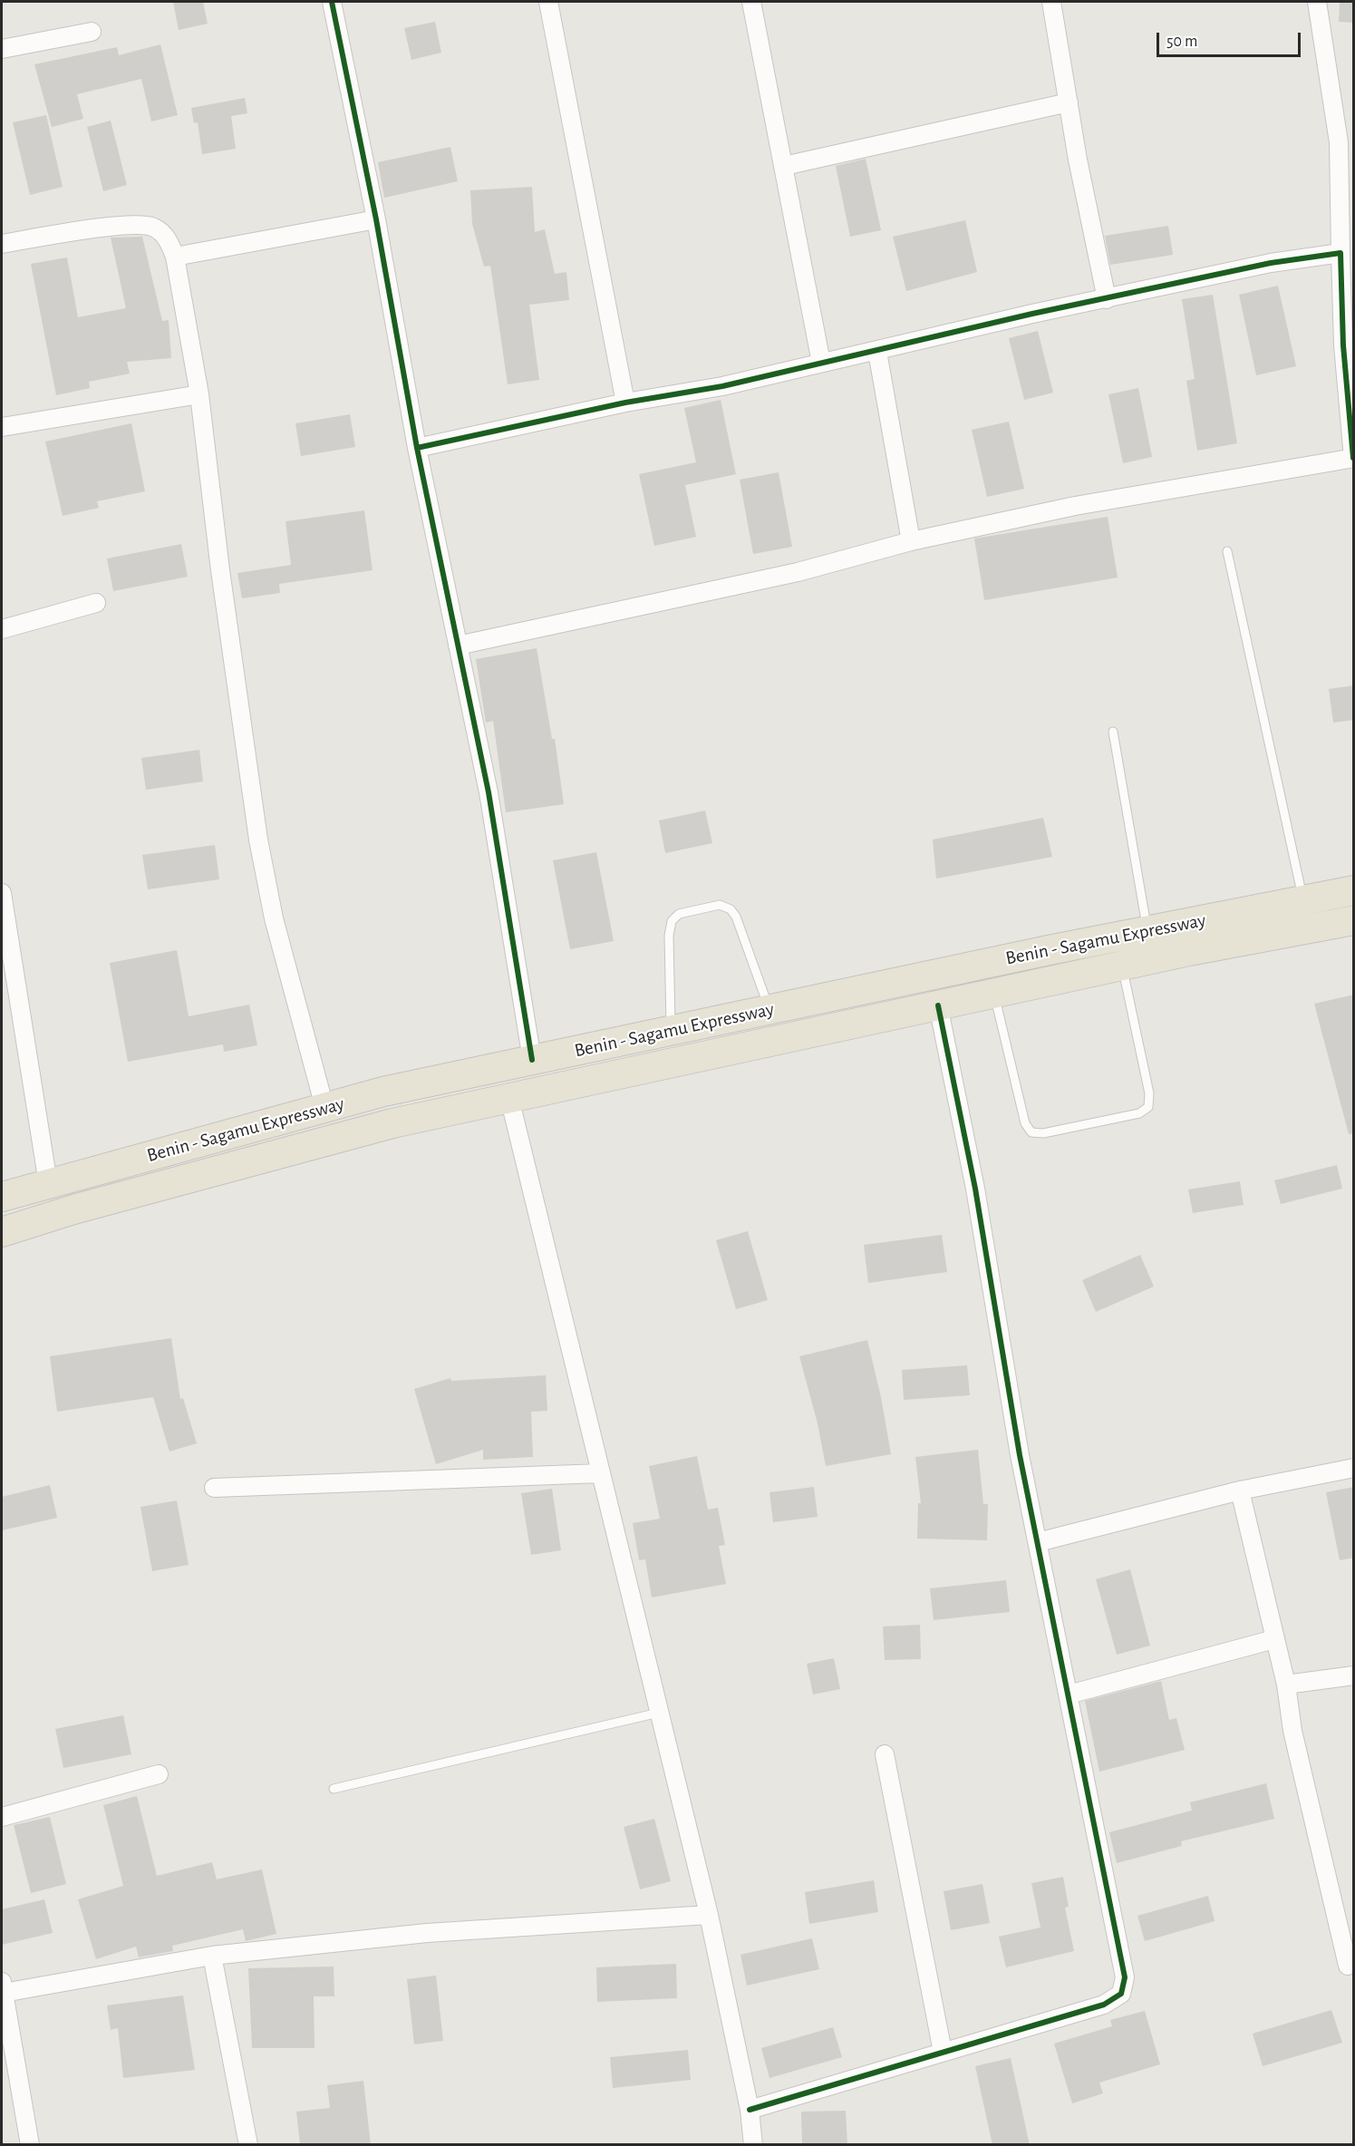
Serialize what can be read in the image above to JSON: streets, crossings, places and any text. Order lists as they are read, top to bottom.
{
  "streets": {
    "highway": ["Benin - Sagamu Expressway"]
  },
  "scale_bar": "50 m"
}
